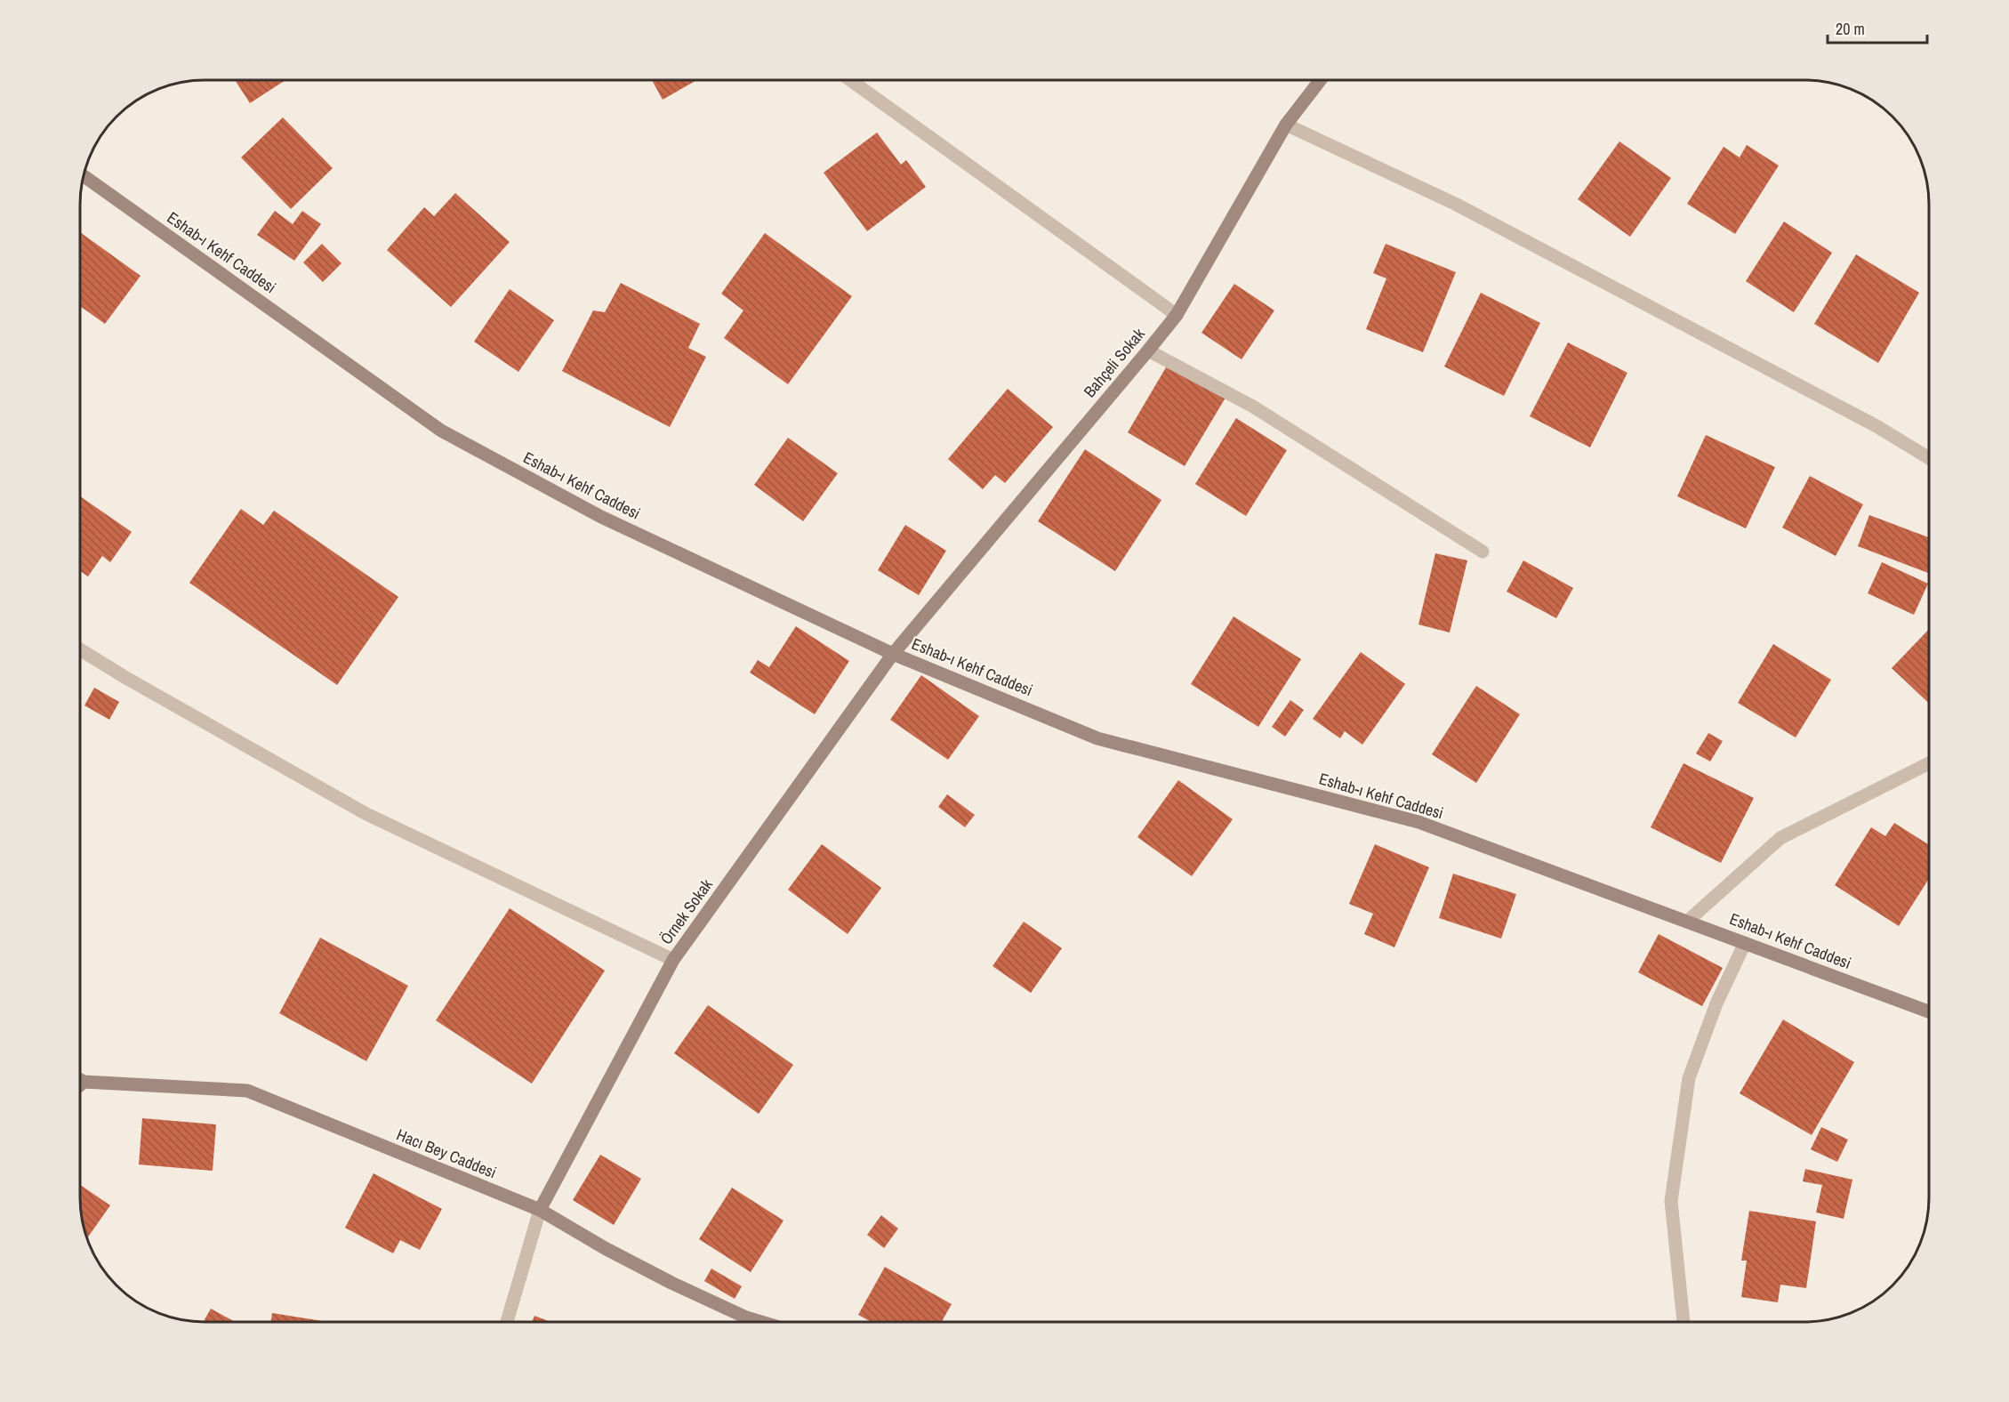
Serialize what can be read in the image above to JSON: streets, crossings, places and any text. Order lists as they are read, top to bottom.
{
  "streets": {
    "street": [
      "Eshab-ı Kehf Caddesi",
      "Bahçeli Sokak",
      "Örnek Sokak",
      "Hacı Bey Caddesi"
    ]
  },
  "crossings": [
    ["Eshab-ı Kehf Caddesi", "Bahçeli Sokak"],
    ["Eshab-ı Kehf Caddesi", "Örnek Sokak"],
    ["Bahçeli Sokak", "Örnek Sokak"],
    ["Örnek Sokak", "Hacı Bey Caddesi"]
  ],
  "scale_bar": "20 m"
}
